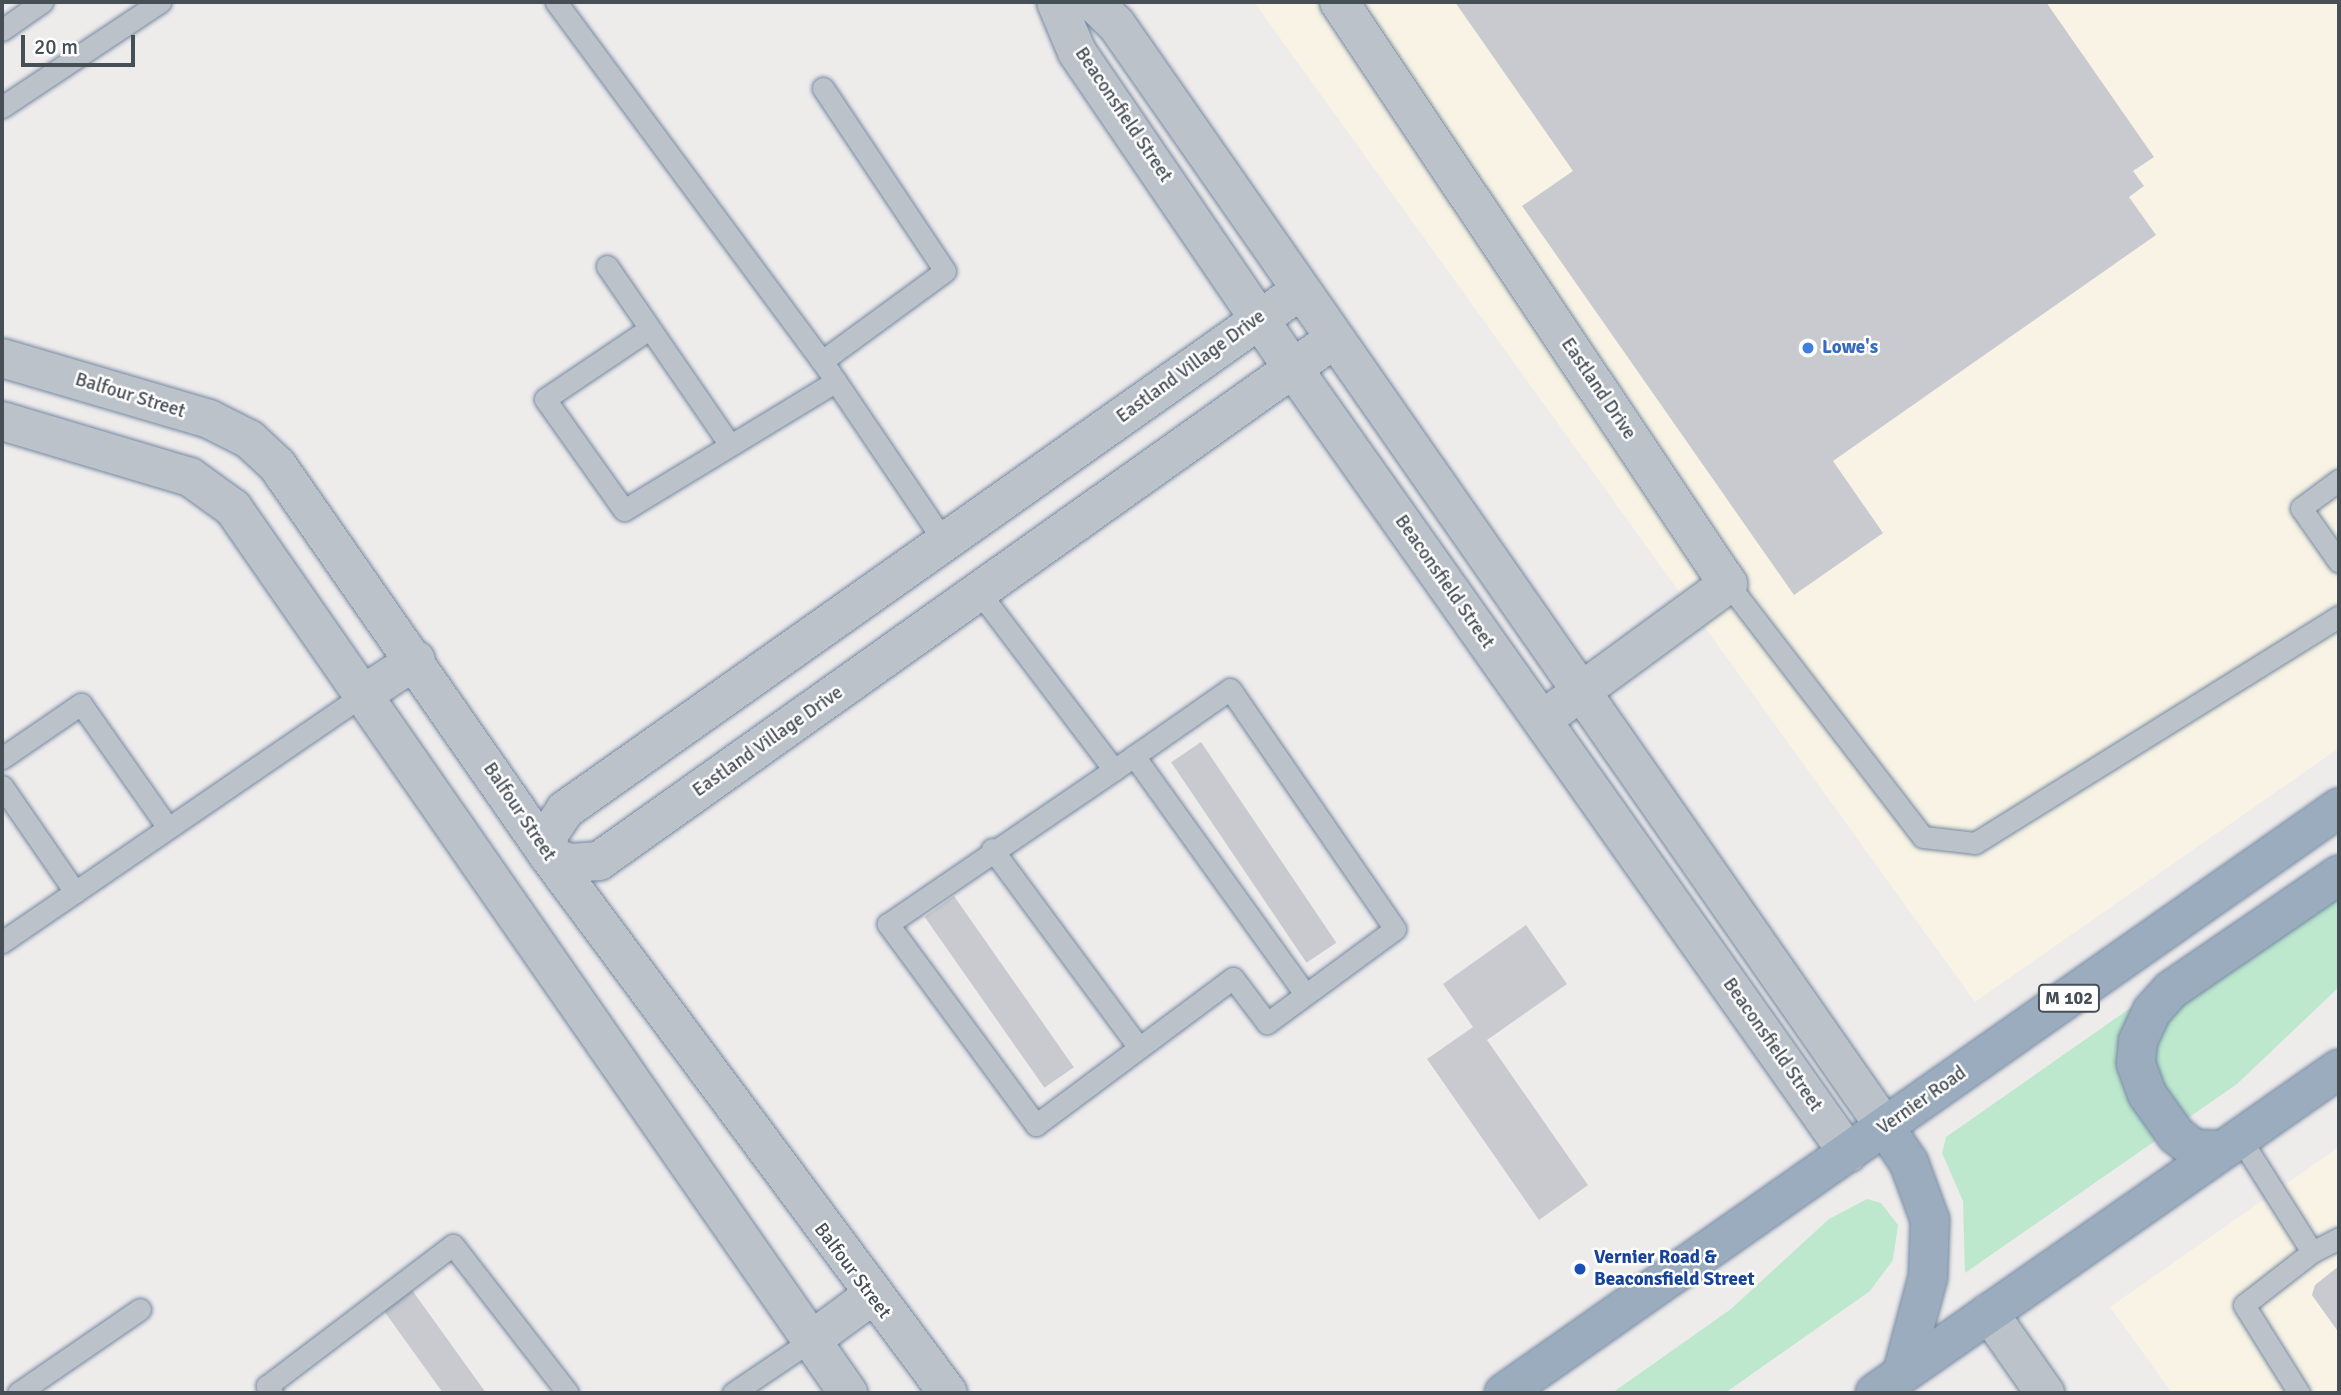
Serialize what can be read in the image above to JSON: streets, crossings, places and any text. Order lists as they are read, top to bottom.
{
  "streets": {
    "highway": ["M 102", "Vernier Road"],
    "street": [
      "Beaconsfield Street",
      "Eastland Village Drive",
      "Eastland Drive",
      "Balfour Street"
    ]
  },
  "crossings": [
    ["Beaconsfield Street", "Eastland Village Drive"],
    ["Beaconsfield Street", "Vernier Road"],
    ["Eastland Village Drive", "Balfour Street"]
  ],
  "places": ["Lowe's", "Vernier Road & Beaconsfield Street"],
  "scale_bar": "20 m"
}
